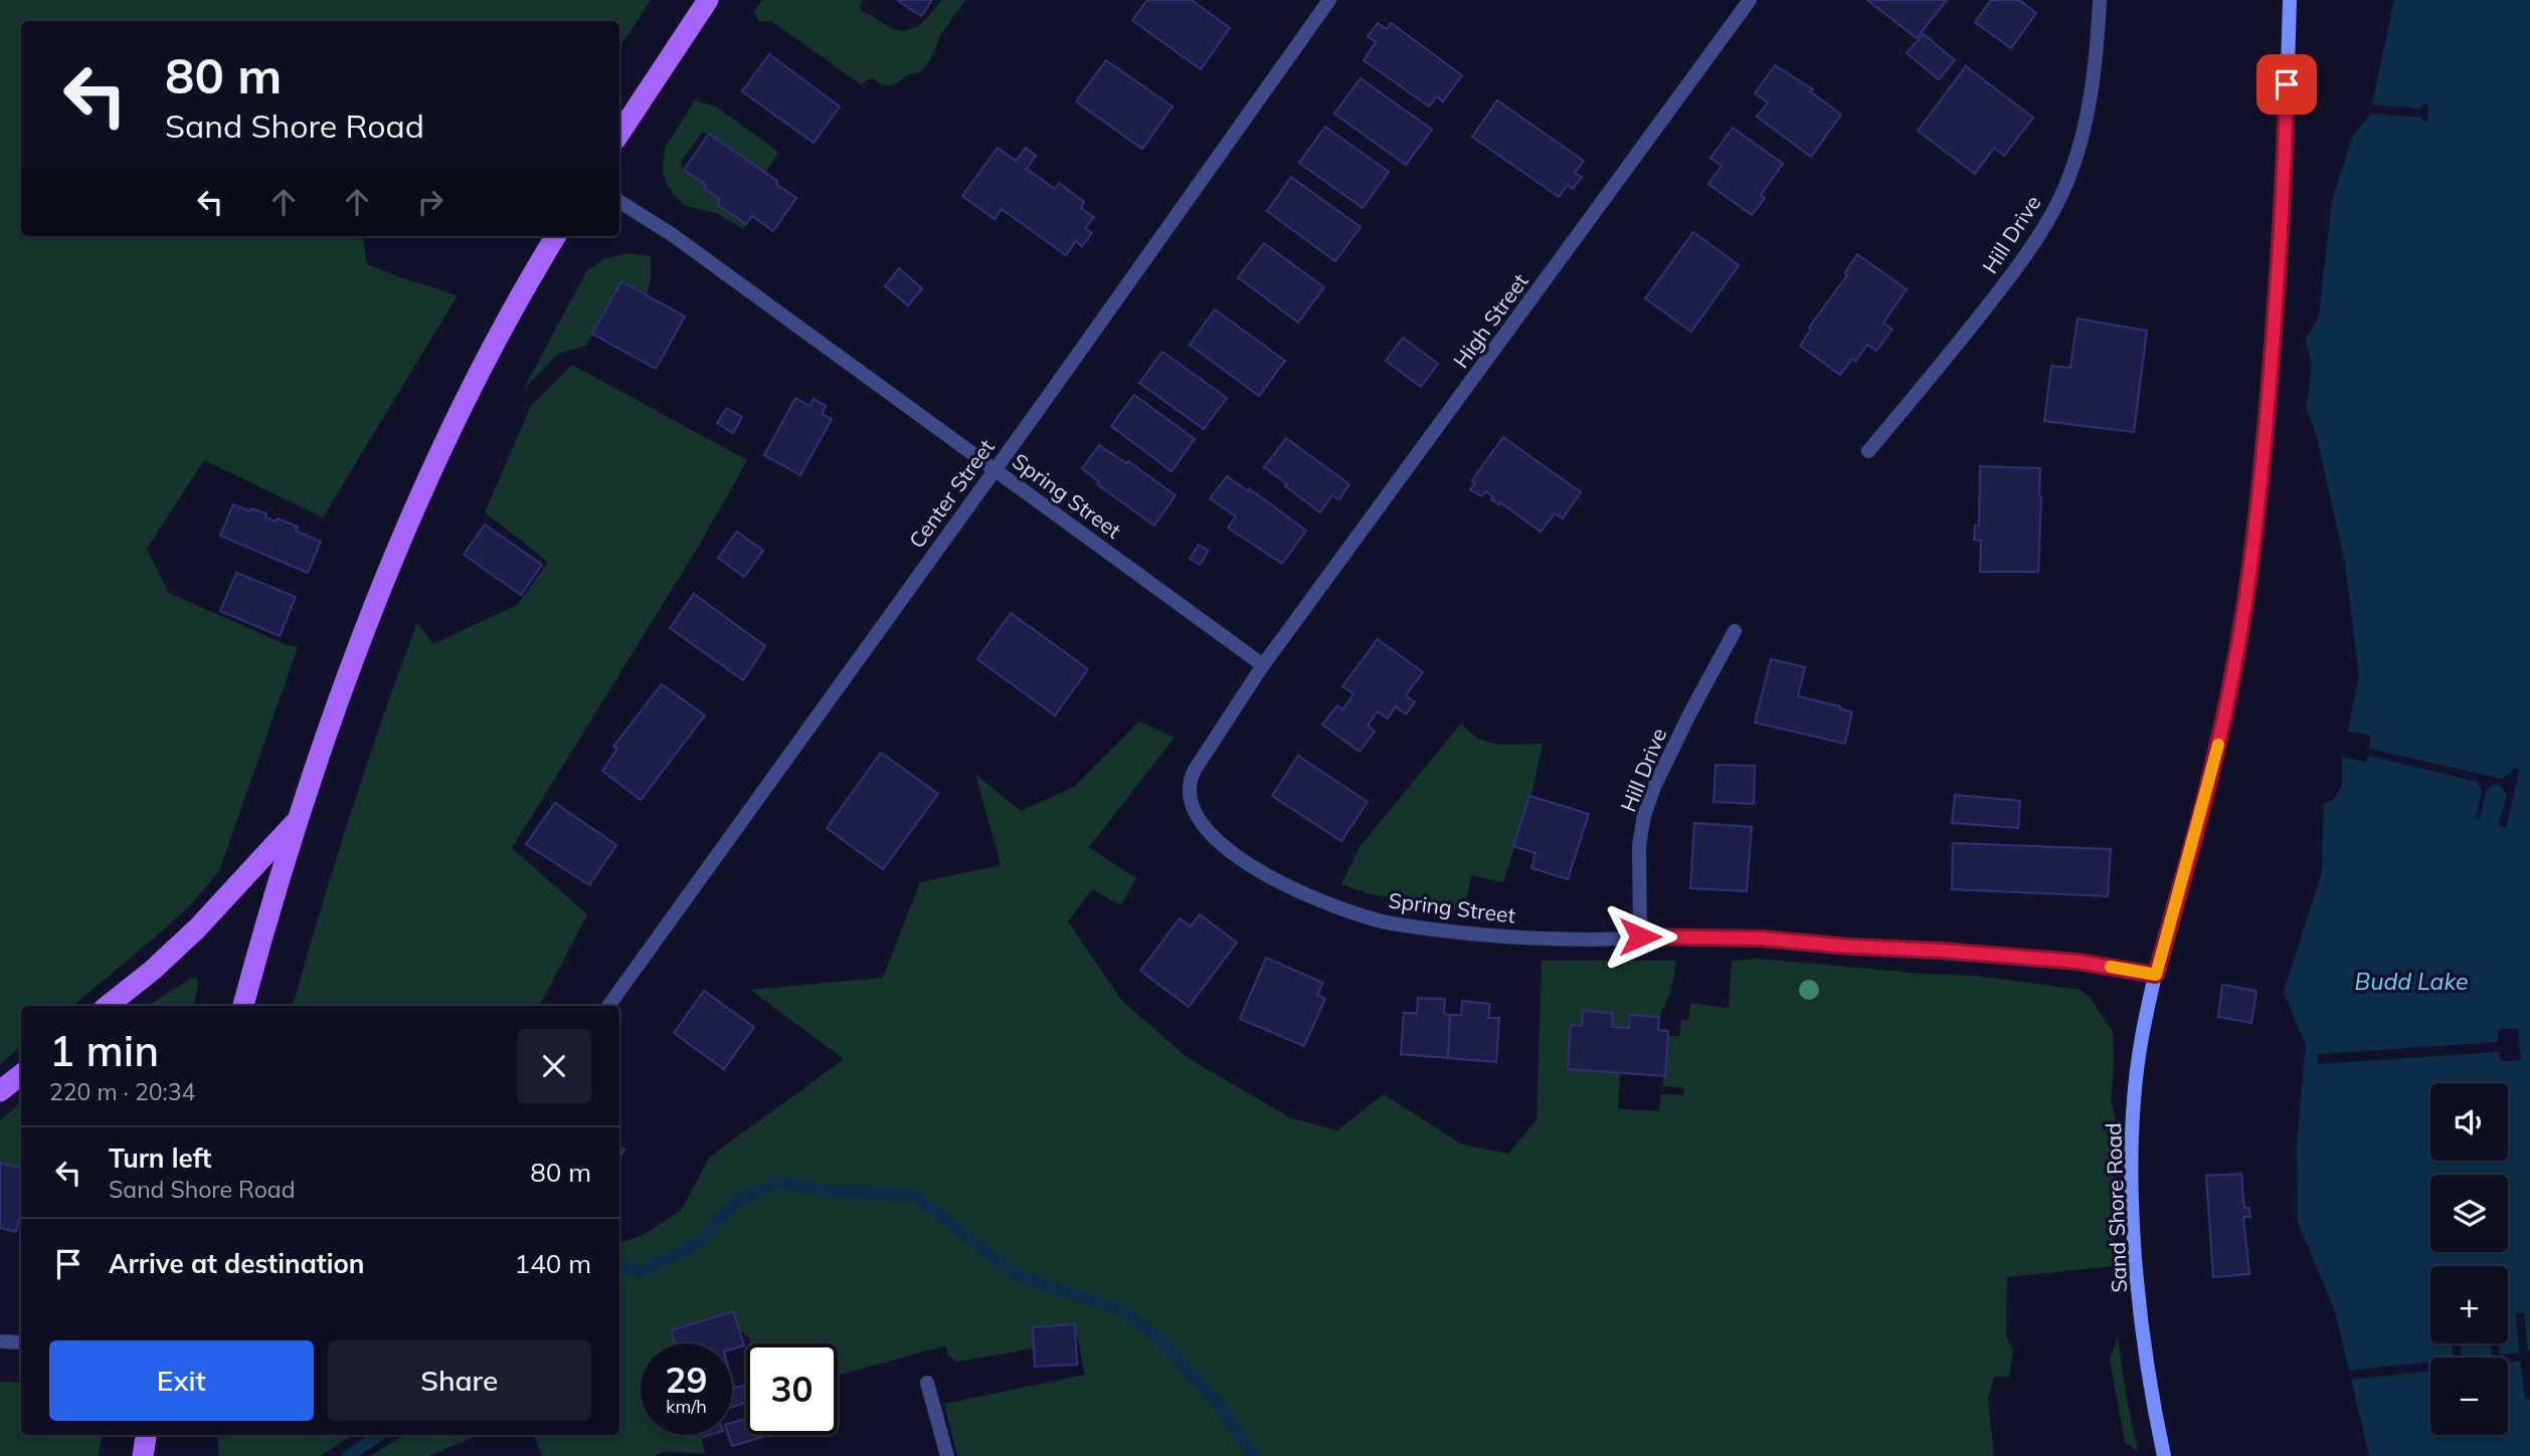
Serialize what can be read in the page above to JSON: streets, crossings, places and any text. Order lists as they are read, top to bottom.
{
  "streets": {
    "street": [
      "Hill Drive",
      "High Street",
      "Center Street",
      "Spring Street",
      "Sand Shore Road"
    ]
  },
  "crossings": [
    ["Hill Drive", "Spring Street"],
    ["High Street", "Spring Street"],
    ["Center Street", "Spring Street"],
    ["Spring Street", "Sand Shore Road"]
  ],
  "water": ["Budd Lake"],
  "page": {
    "turn": ["80 m", "Sand Shore Road"],
    "heading": ["1 min", "220 m · 20:34"],
    "map_buttons": ["+", "−"],
    "list": [
      {
        "name": "Turn left",
        "note": "Sand Shore Road",
        "value": "80 m"
      },
      {
        "name": "Arrive at destination",
        "value": "140 m"
      }
    ],
    "buttons": ["Exit", "Share"],
    "speed": "29 km/h",
    "limit": "30"
  }
}
